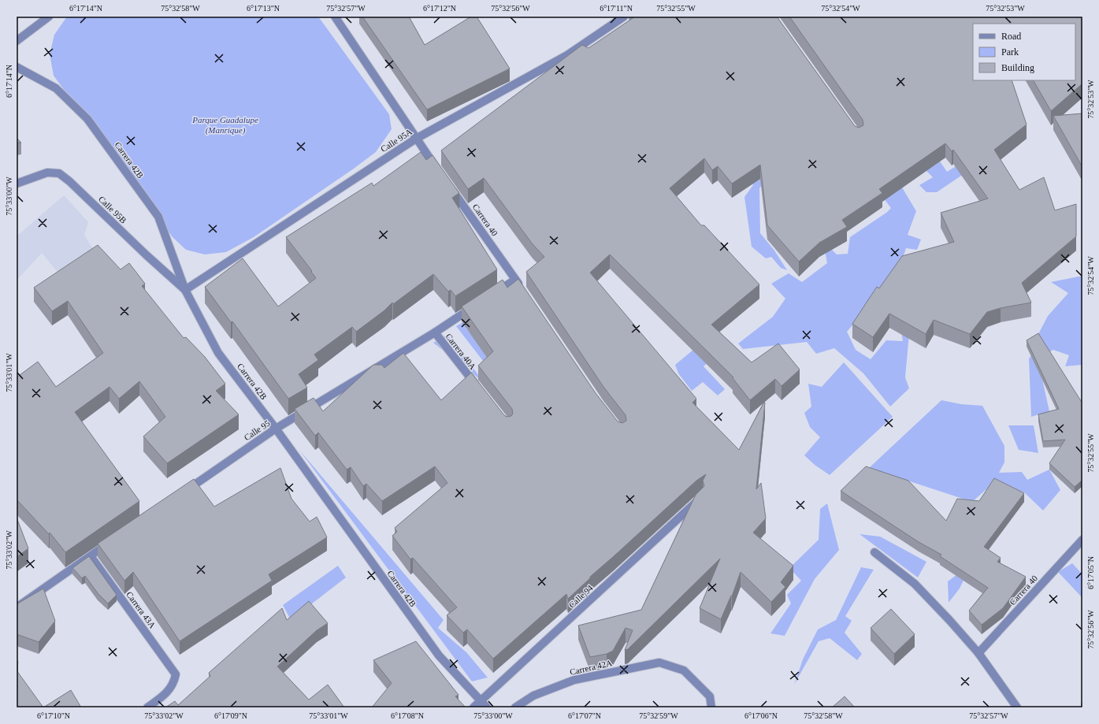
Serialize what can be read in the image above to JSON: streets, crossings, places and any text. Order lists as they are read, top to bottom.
{
  "streets": {
    "street": [
      "Calle 95A",
      "Carrera 42B",
      "Calle 95B",
      "Carrera 40",
      "Carrera 40A",
      "Calle 95",
      "Calle 94",
      "Carrera 43A",
      "Carrera 42A"
    ]
  },
  "crossings": [
    ["Calle 95A", "Carrera 42B"],
    ["Calle 95A", "Calle 95B"],
    ["Carrera 42B", "Calle 95B"],
    ["Carrera 42B", "Calle 95"],
    ["Carrera 42B", "Calle 94"],
    ["Carrera 40A", "Calle 95"]
  ],
  "parks": ["Parque Guadalupe (Manrique)"],
  "legend": ["Road", "Park", "Building"],
  "coordinates": [
    "6°17'14\"N",
    "75°32'58\"W",
    "6°17'13\"N",
    "75°32'57\"W",
    "6°17'12\"N",
    "75°32'56\"W",
    "6°17'11\"N",
    "75°32'55\"W",
    "75°32'54\"W",
    "75°32'53\"W",
    "75°33'00\"W",
    "75°33'01\"W",
    "75°33'02\"W",
    "6°17'05\"N",
    "6°17'10\"N",
    "6°17'09\"N",
    "6°17'08\"N",
    "6°17'07\"N",
    "75°32'59\"W",
    "6°17'06\"N"
  ]
}
